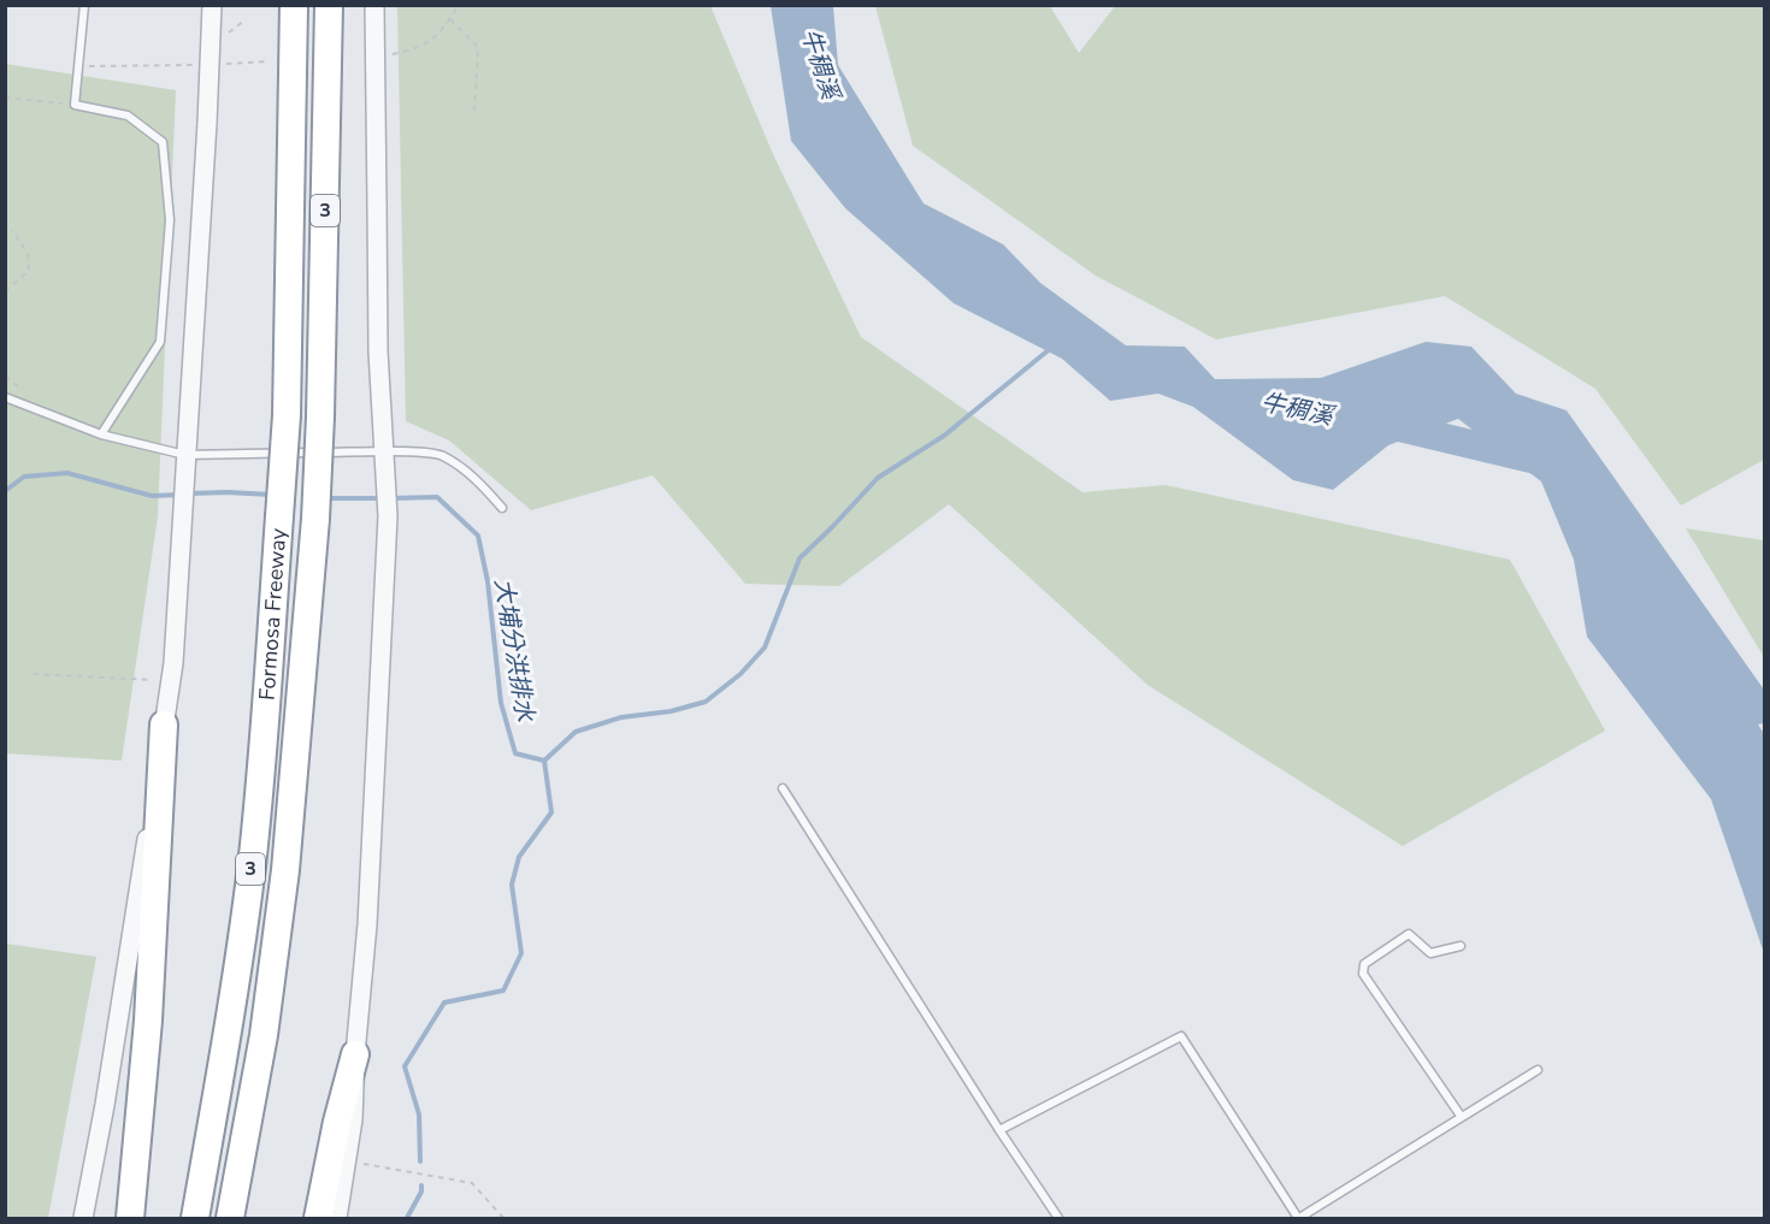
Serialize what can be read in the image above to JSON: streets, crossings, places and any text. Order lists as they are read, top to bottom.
{
  "streets": {
    "highway": ["3", "Formosa Freeway"]
  },
  "water": ["牛稠溪", "大埔分洪排水"]
}
